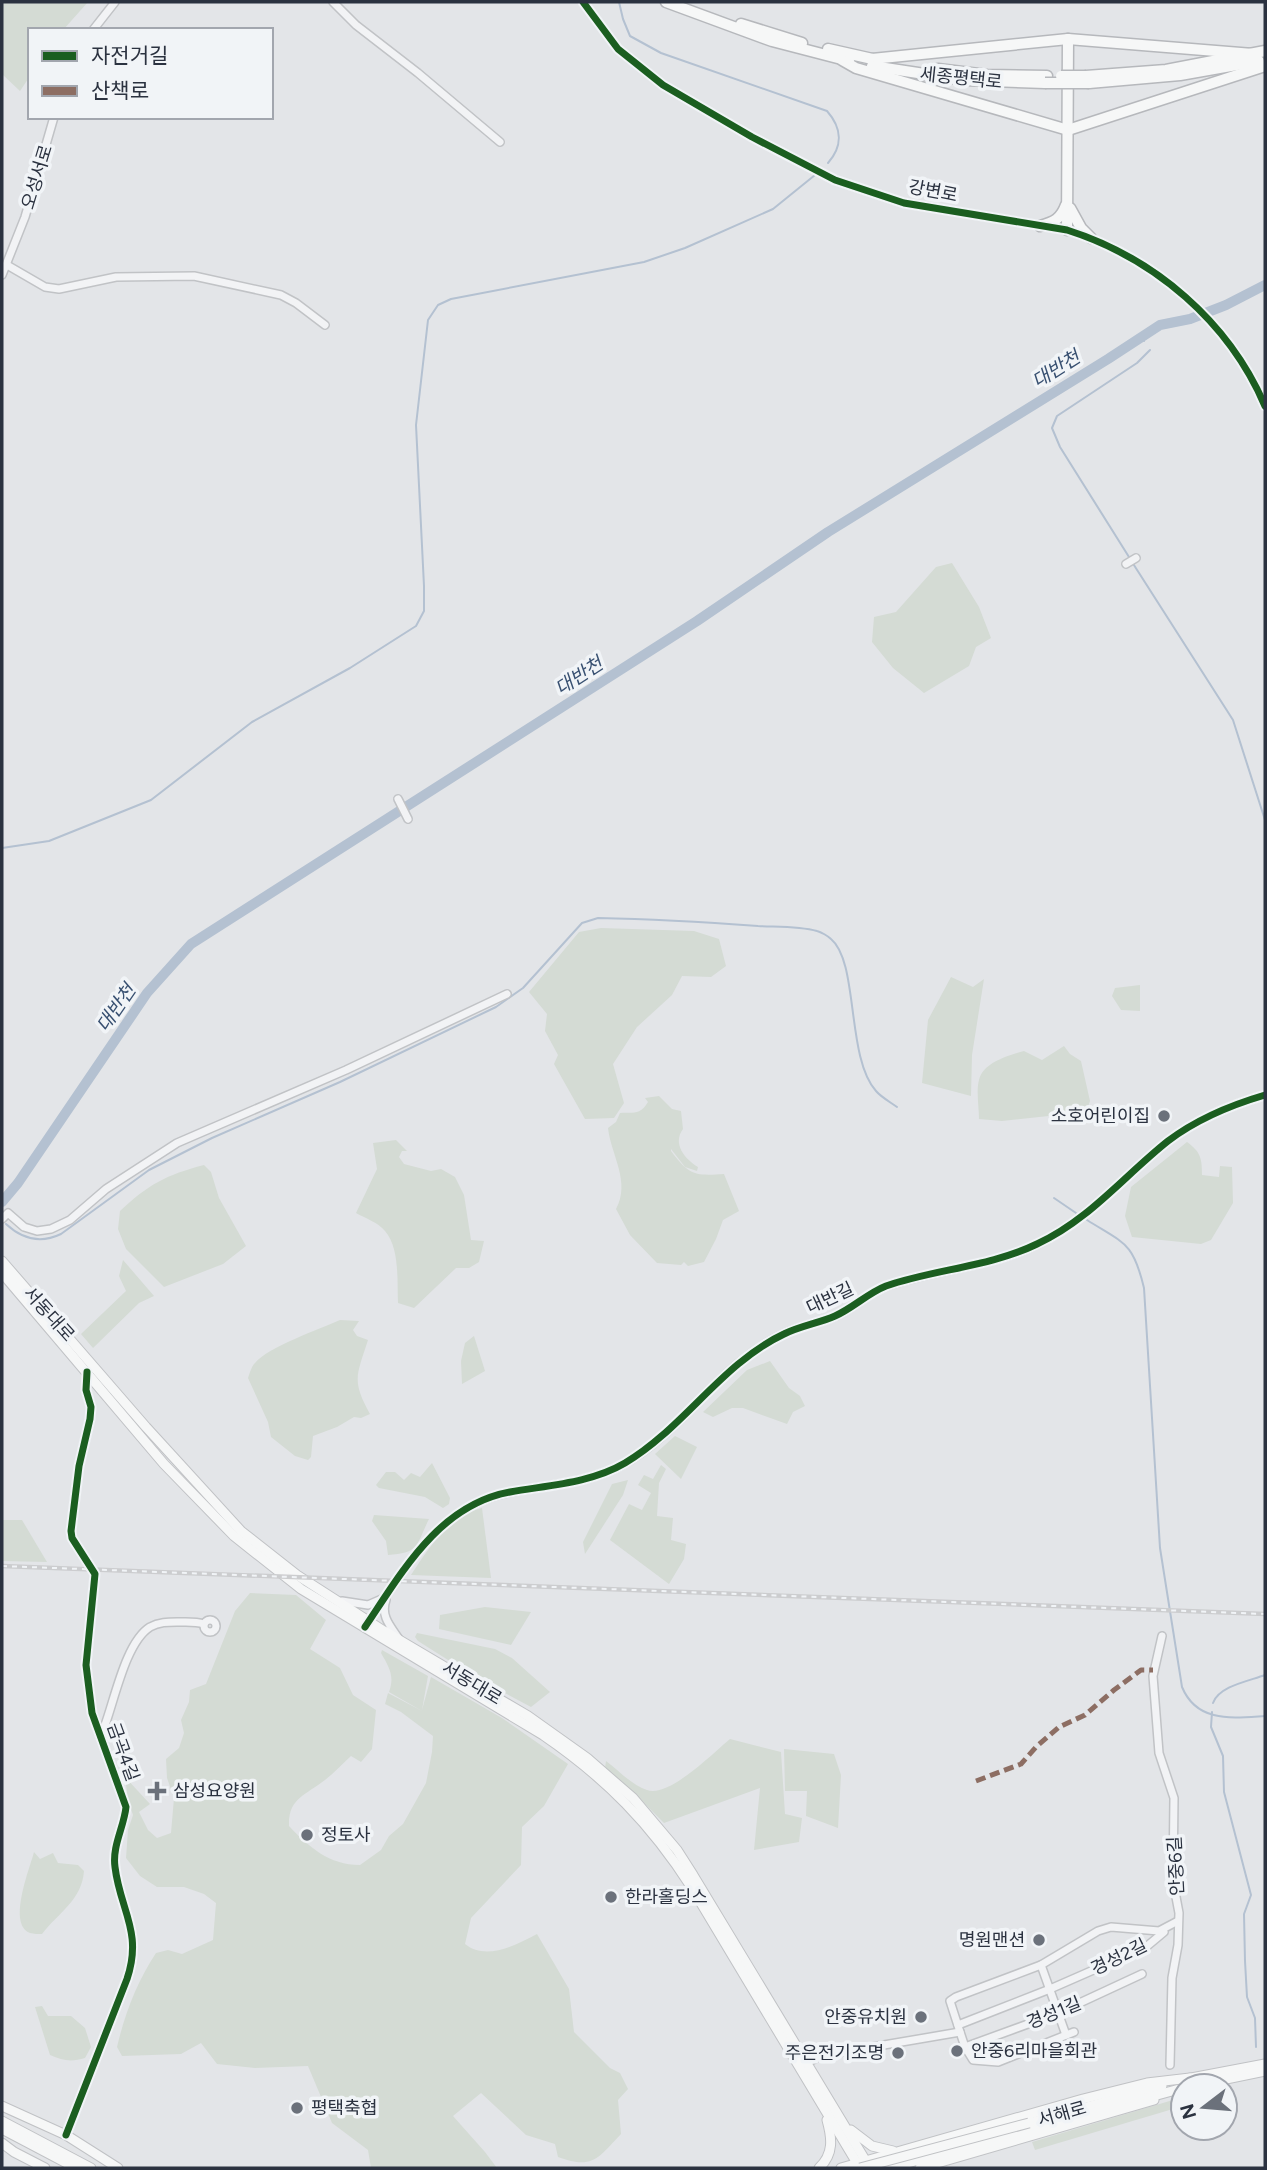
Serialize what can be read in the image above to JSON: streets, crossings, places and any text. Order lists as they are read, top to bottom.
{
  "streets": {
    "highway": ["세종평택로"],
    "main road": ["서동대로", "서해로"],
    "street": [
      "오성서로",
      "강변로",
      "대반길",
      "금곡4길",
      "안중6길",
      "경성2길",
      "경성1길"
    ]
  },
  "crossings": [
    ["대반길", "서동대로"],
    ["서동대로", "금곡4길"],
    ["서동대로", "서해로"],
    ["안중6길", "경성2길"]
  ],
  "water": ["대반천"],
  "places": {
    "other": [
      "소호어린이집",
      "정토사",
      "한라홀딩스",
      "명원맨션",
      "안중유치원",
      "안중6리마을회관",
      "주은전기조명",
      "평택축협"
    ],
    "health": ["삼성요양원"]
  },
  "legend": ["자전거길", "산책로"],
  "north": "left"
}
